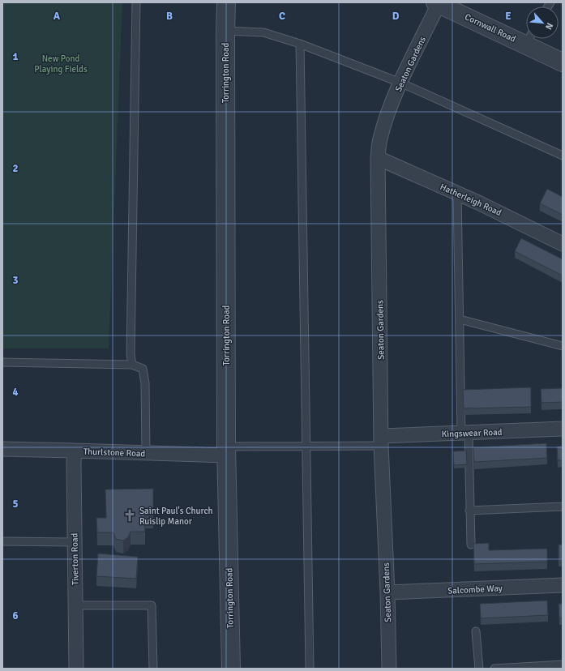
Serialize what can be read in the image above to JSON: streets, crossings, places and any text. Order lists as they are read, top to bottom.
{
  "streets": {
    "street": [
      "Cornwall Road",
      "Seaton Gardens",
      "Torrington Road",
      "Hatherleigh Road",
      "Kingswear Road",
      "Thurlstone Road",
      "Tiverton Road",
      "Salcombe Way"
    ]
  },
  "crossings": [
    ["Cornwall Road", "Seaton Gardens"],
    ["Seaton Gardens", "Hatherleigh Road"],
    ["Seaton Gardens", "Kingswear Road"],
    ["Seaton Gardens", "Salcombe Way"],
    ["Torrington Road", "Thurlstone Road"],
    ["Thurlstone Road", "Tiverton Road"]
  ],
  "parks": ["New Pond Playing Fields"],
  "places": {
    "church": ["Saint Paul's Church Ruislip Manor"]
  },
  "north": "bottom right",
  "grid": {
    "columns": [
      "A",
      "B",
      "C",
      "D",
      "E"
    ],
    "rows": [
      "1",
      "2",
      "3",
      "4",
      "5",
      "6"
    ]
  }
}
